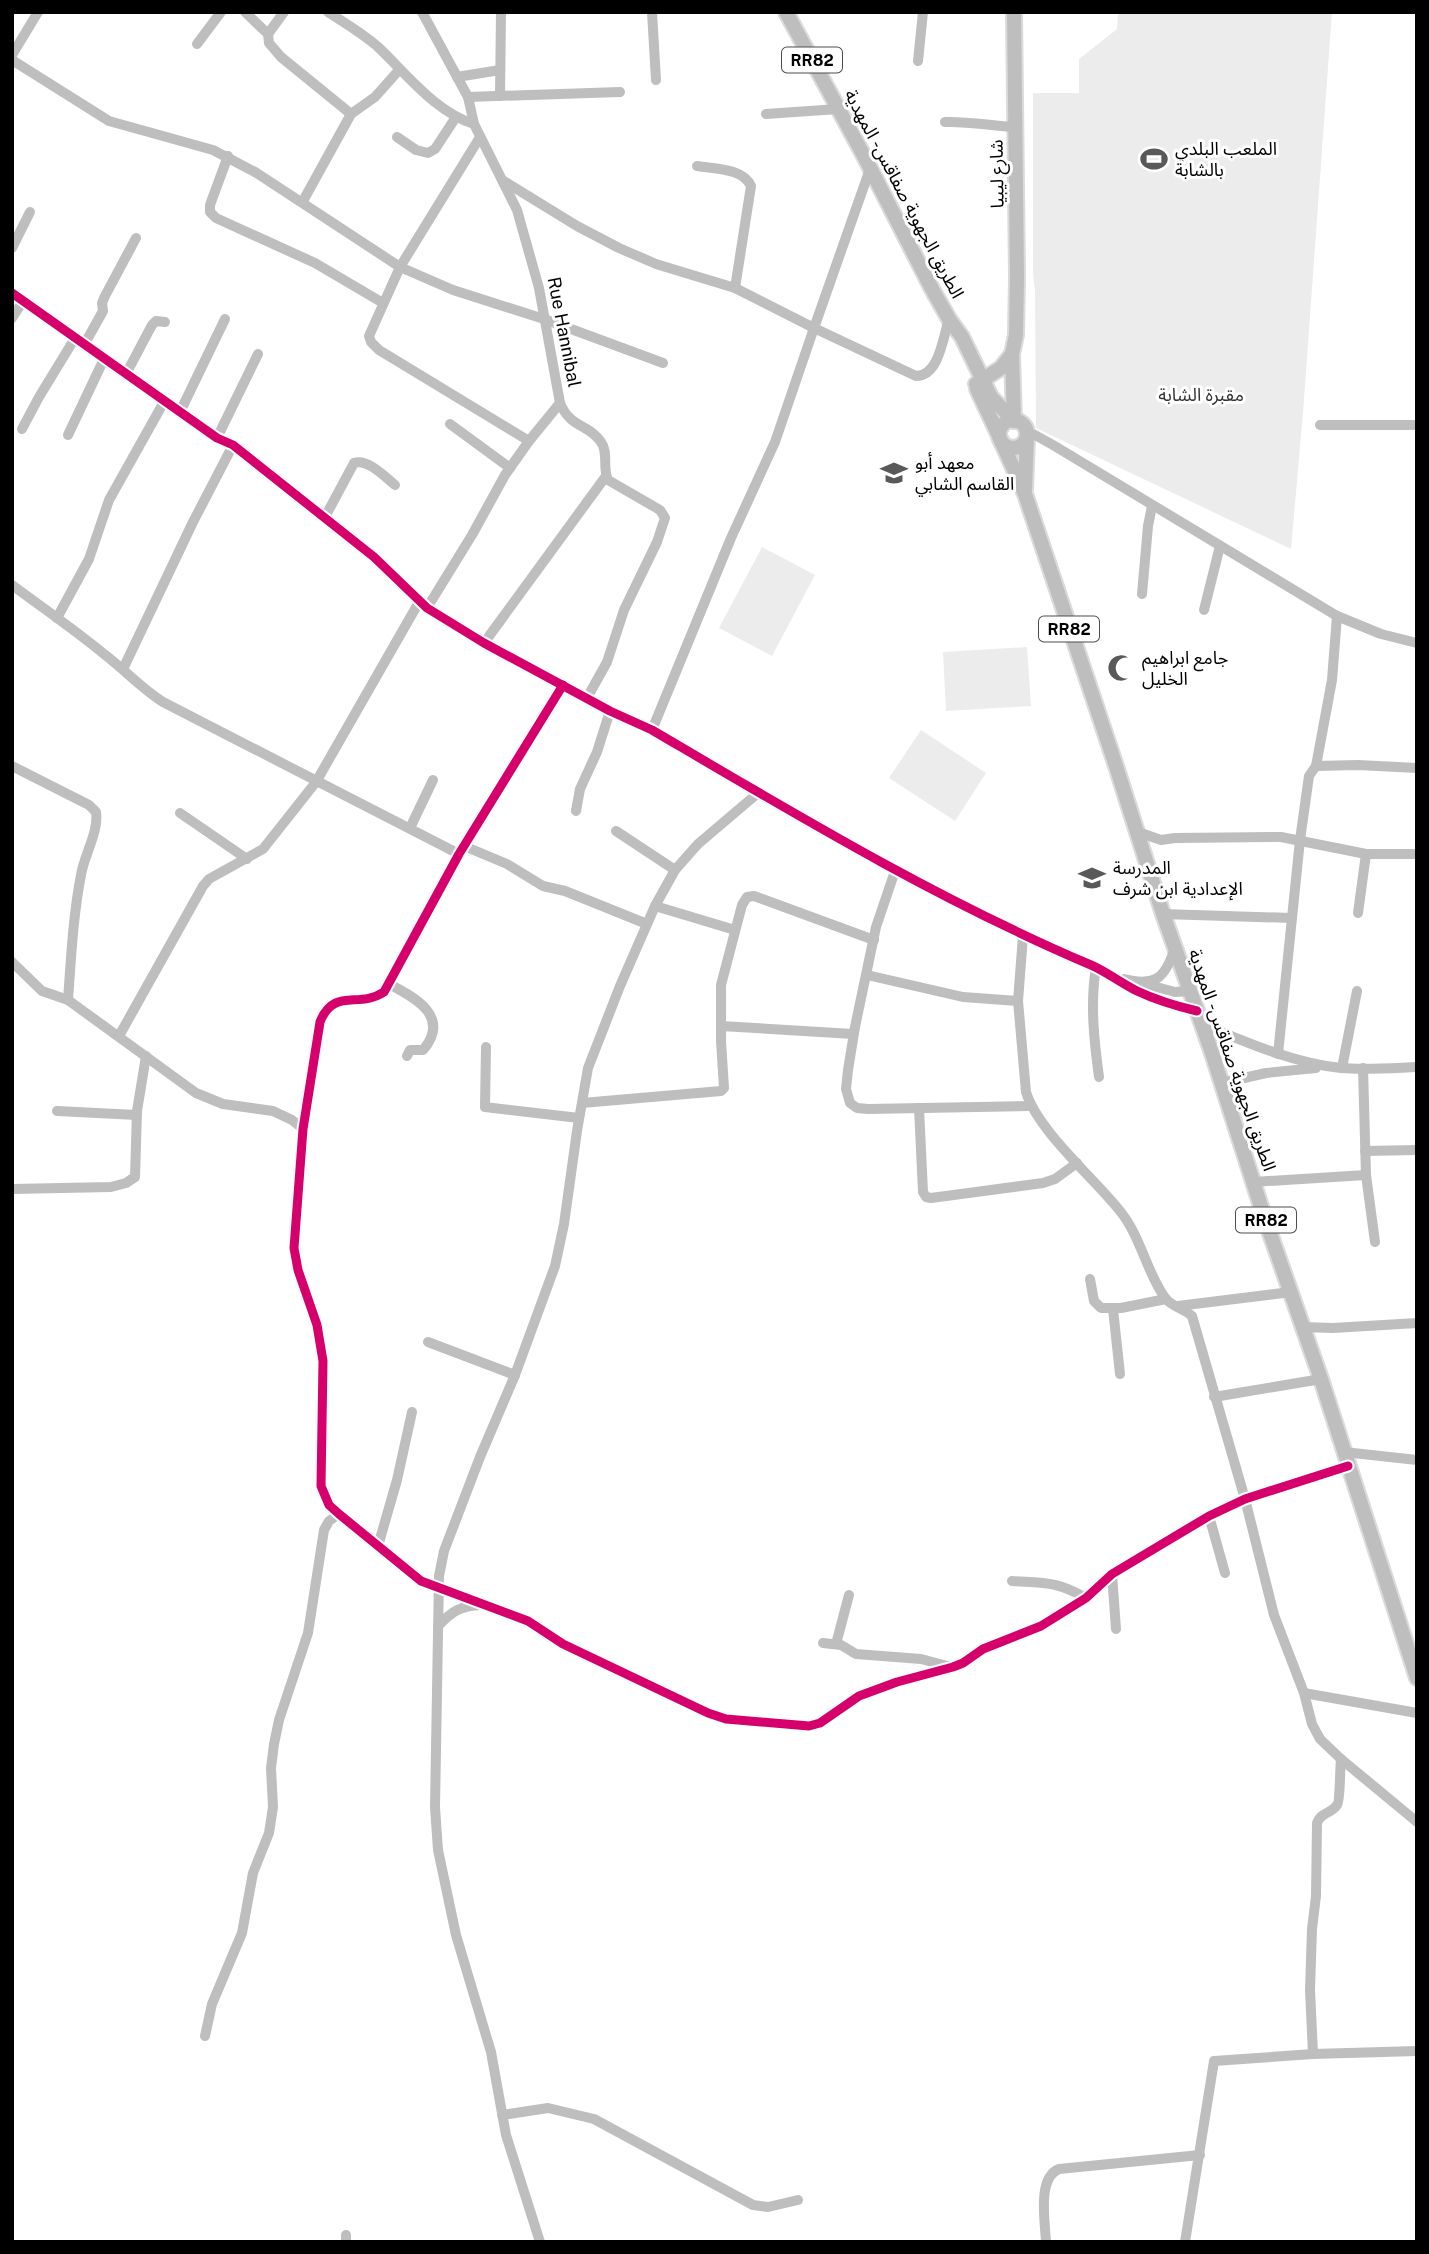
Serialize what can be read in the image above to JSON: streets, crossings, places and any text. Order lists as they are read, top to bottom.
{
  "streets": {
    "main road": ["RR82", "شارع ليبيا", "الطريق الجهوية صفاقس - المهدية"],
    "street": ["Rue Hannibal"]
  },
  "crossings": [
    ["شارع ليبيا", "الطريق الجهوية صفاقس - المهدية"]
  ],
  "parks": ["مقبرة الشابة"],
  "places": {
    "sports": ["الملعب البلدي بالشابة"],
    "school or university": ["معهد أبو القاسم الشابي", "المدرسة الإعدادية ابن شرف"],
    "mosque": ["جامع ابراهيم الخليل"]
  }
}
